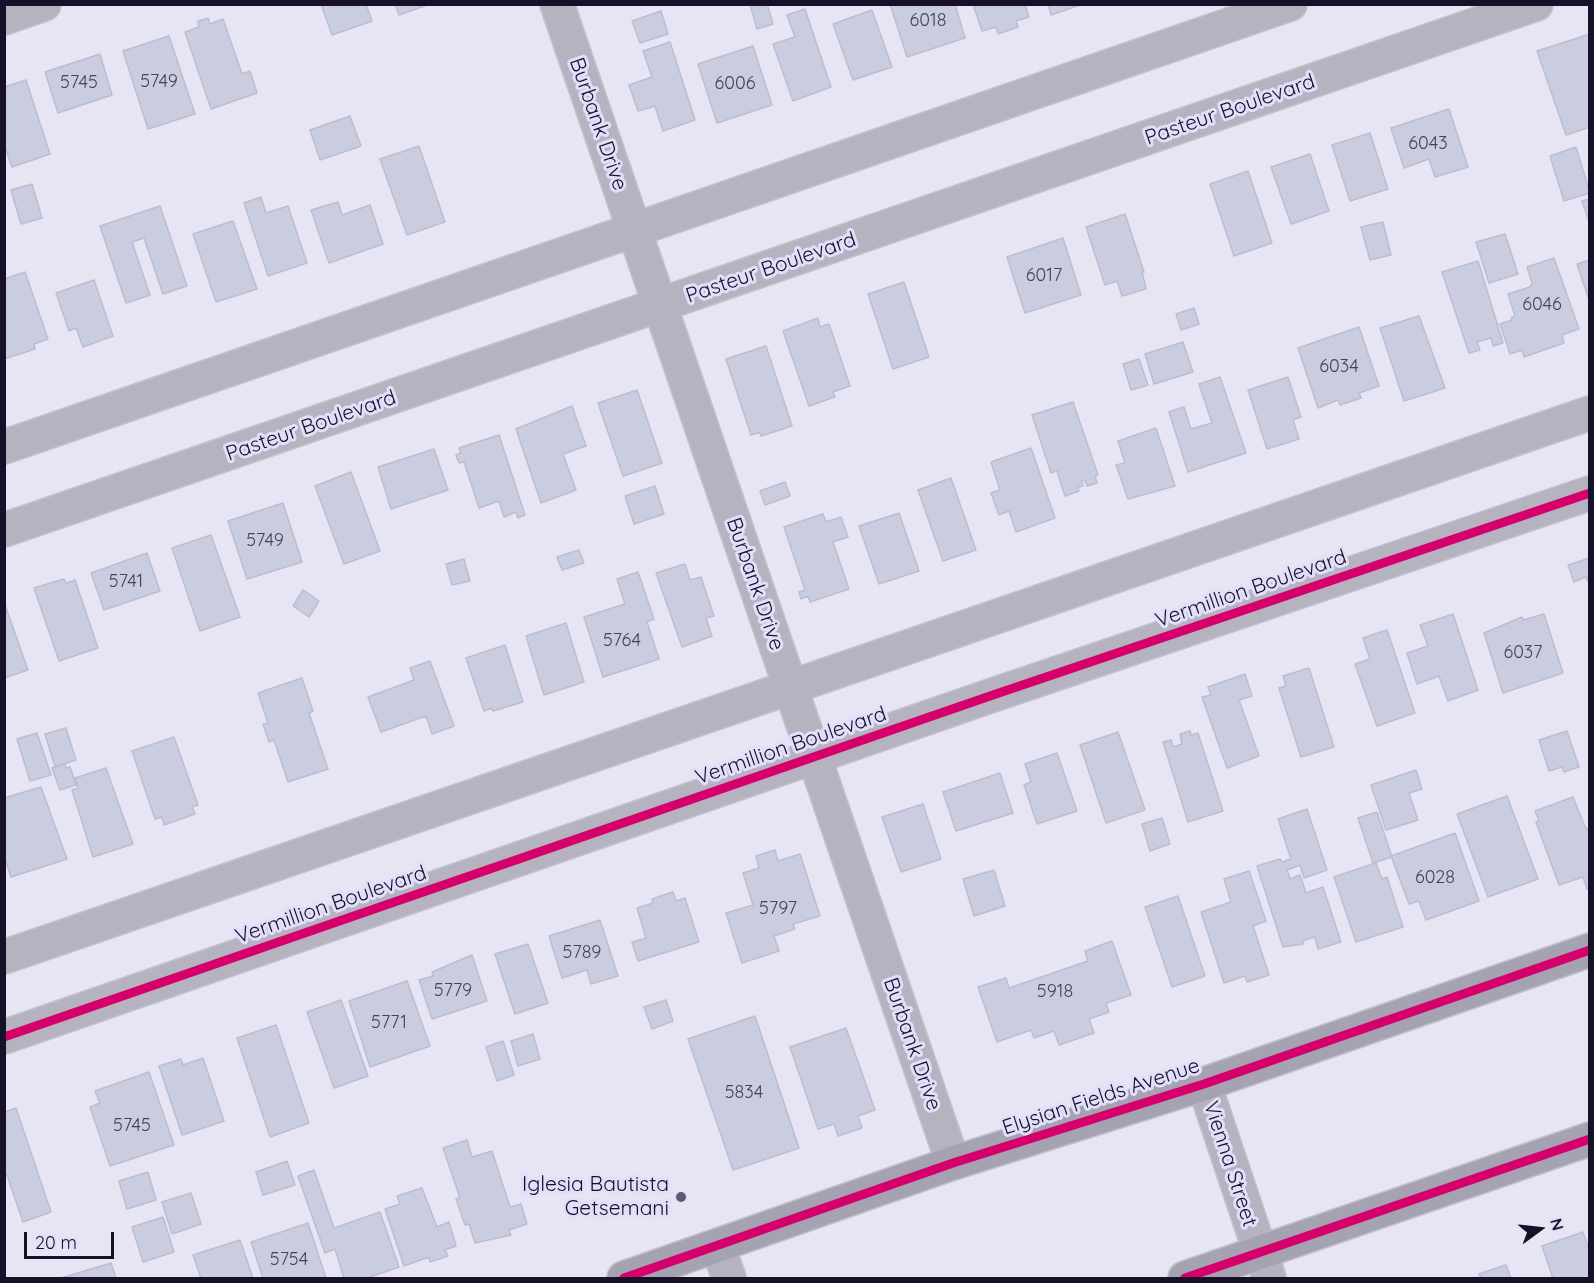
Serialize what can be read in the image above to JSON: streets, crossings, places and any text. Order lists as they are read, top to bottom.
{
  "streets": {
    "main road": ["Elysian Fields Avenue"],
    "street": [
      "Pasteur Boulevard",
      "Burbank Drive",
      "Vermillion Boulevard",
      "Vienna Street"
    ]
  },
  "crossings": [
    ["Pasteur Boulevard", "Burbank Drive"],
    ["Burbank Drive", "Vermillion Boulevard"],
    ["Burbank Drive", "Elysian Fields Avenue"],
    ["Elysian Fields Avenue", "Vienna Street"]
  ],
  "places": ["Iglesia Bautista Getsemani"],
  "house_numbers": [
    "6018",
    "5749",
    "5745",
    "6006",
    "6043",
    "6017",
    "6046",
    "6034",
    "5749",
    "5741",
    "5764",
    "6037",
    "6028",
    "5797",
    "5789",
    "5779",
    "5918",
    "5771",
    "5834",
    "5745",
    "5754"
  ],
  "scale_bar": "20 m",
  "north": "right"
}
